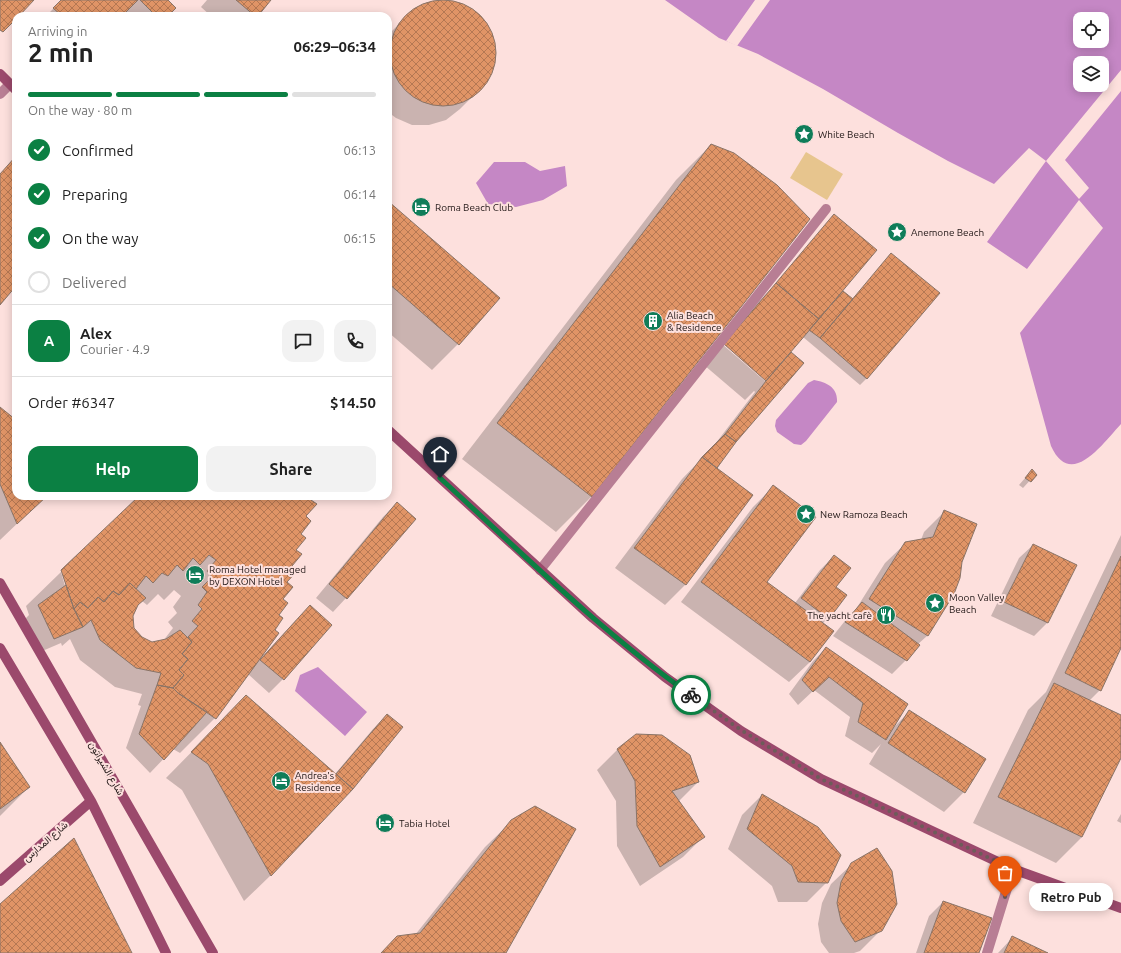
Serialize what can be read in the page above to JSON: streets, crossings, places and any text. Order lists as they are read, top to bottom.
{
  "streets": {
    "street": ["شارع الشيراتون", "شارع المدارس"]
  },
  "places": {
    "place": [
      "White Beach",
      "Anemone Beach",
      "New Ramoza Beach",
      "Moon Valley Beach"
    ],
    "hotel": [
      "Roma Beach Club",
      "Roma Hotel managed by DEXON Hotel",
      "Andrea's Residence",
      "Tabia Hotel"
    ],
    "building": ["Alia Beach & Residence"],
    "restaurant": ["The yacht cafè"],
    "other": ["Retro Pub"]
  },
  "page": {
    "heading": ["2 min", "Arriving in", "06:29–06:34"],
    "panel": [
      "Alex",
      "Courier · 4.9",
      "Order #6347",
      "$14.50"
    ],
    "bar": "On the way · 80 m",
    "list": [
      ["Confirmed", "06:13"],
      ["Preparing", "06:14"],
      ["On the way", "06:15"],
      "Delivered"
    ],
    "round": "A",
    "buttons": ["Help", "Share"],
    "bubble": "Retro Pub"
  }
}
